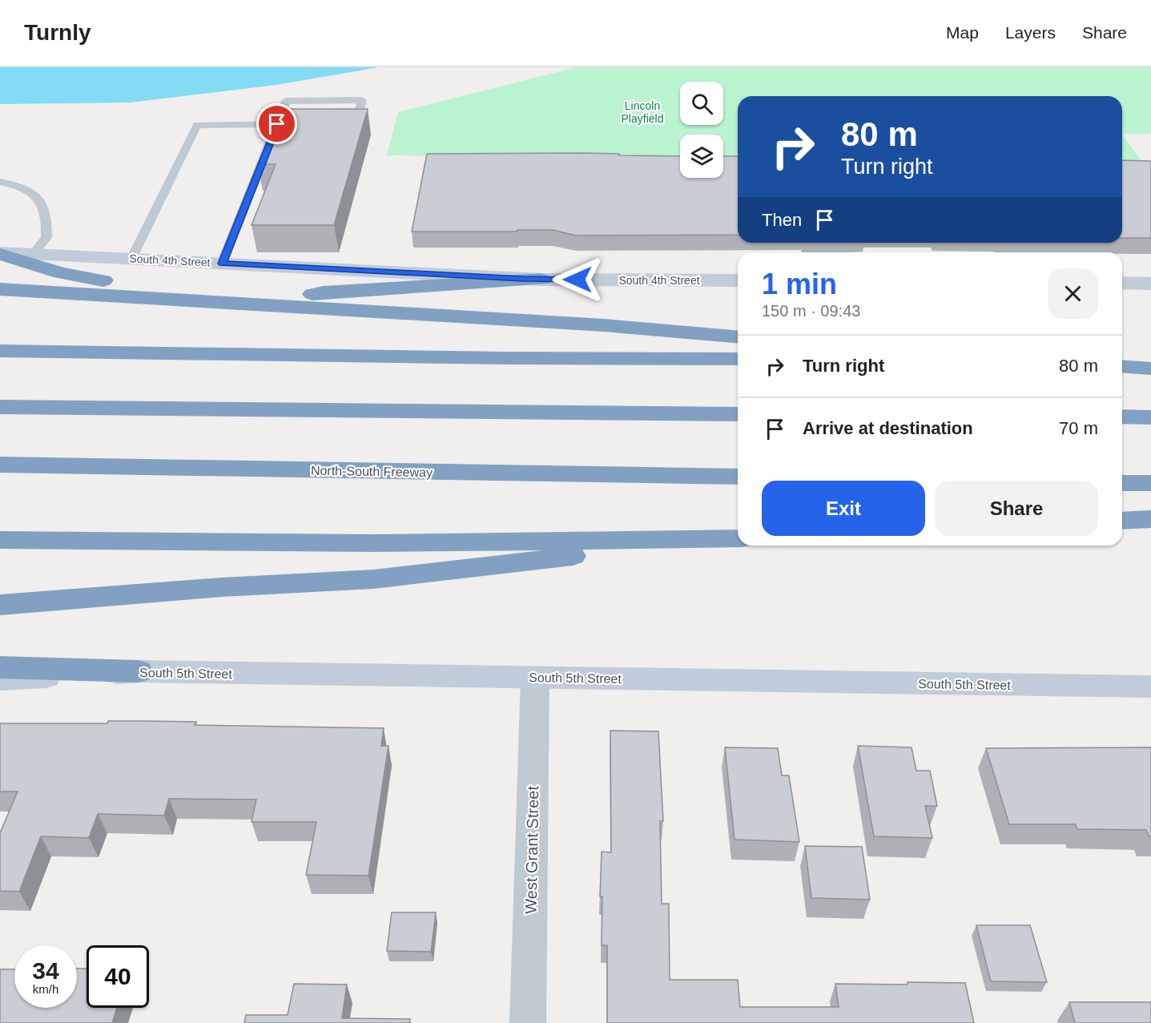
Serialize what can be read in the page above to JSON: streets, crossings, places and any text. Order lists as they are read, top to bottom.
{
  "streets": {
    "highway": ["North-South Freeway"],
    "street": ["South 4th Street", "South 5th Street", "West Grant Street"]
  },
  "crossings": [
    ["South 5th Street", "West Grant Street"]
  ],
  "parks": ["Lincoln Playfield"],
  "page": {
    "header": "Turnly",
    "nav": ["Map", "Layers", "Share"],
    "turn": ["80 m", "Turn right"],
    "then": "Then",
    "heading": ["1 min", "150 m · 09:43"],
    "list": [
      {
        "name": "Turn right",
        "value": "80 m"
      },
      {
        "name": "Arrive at destination",
        "value": "70 m"
      }
    ],
    "buttons": ["Exit", "Share"],
    "speed": "34 km/h",
    "limit": "40"
  }
}
